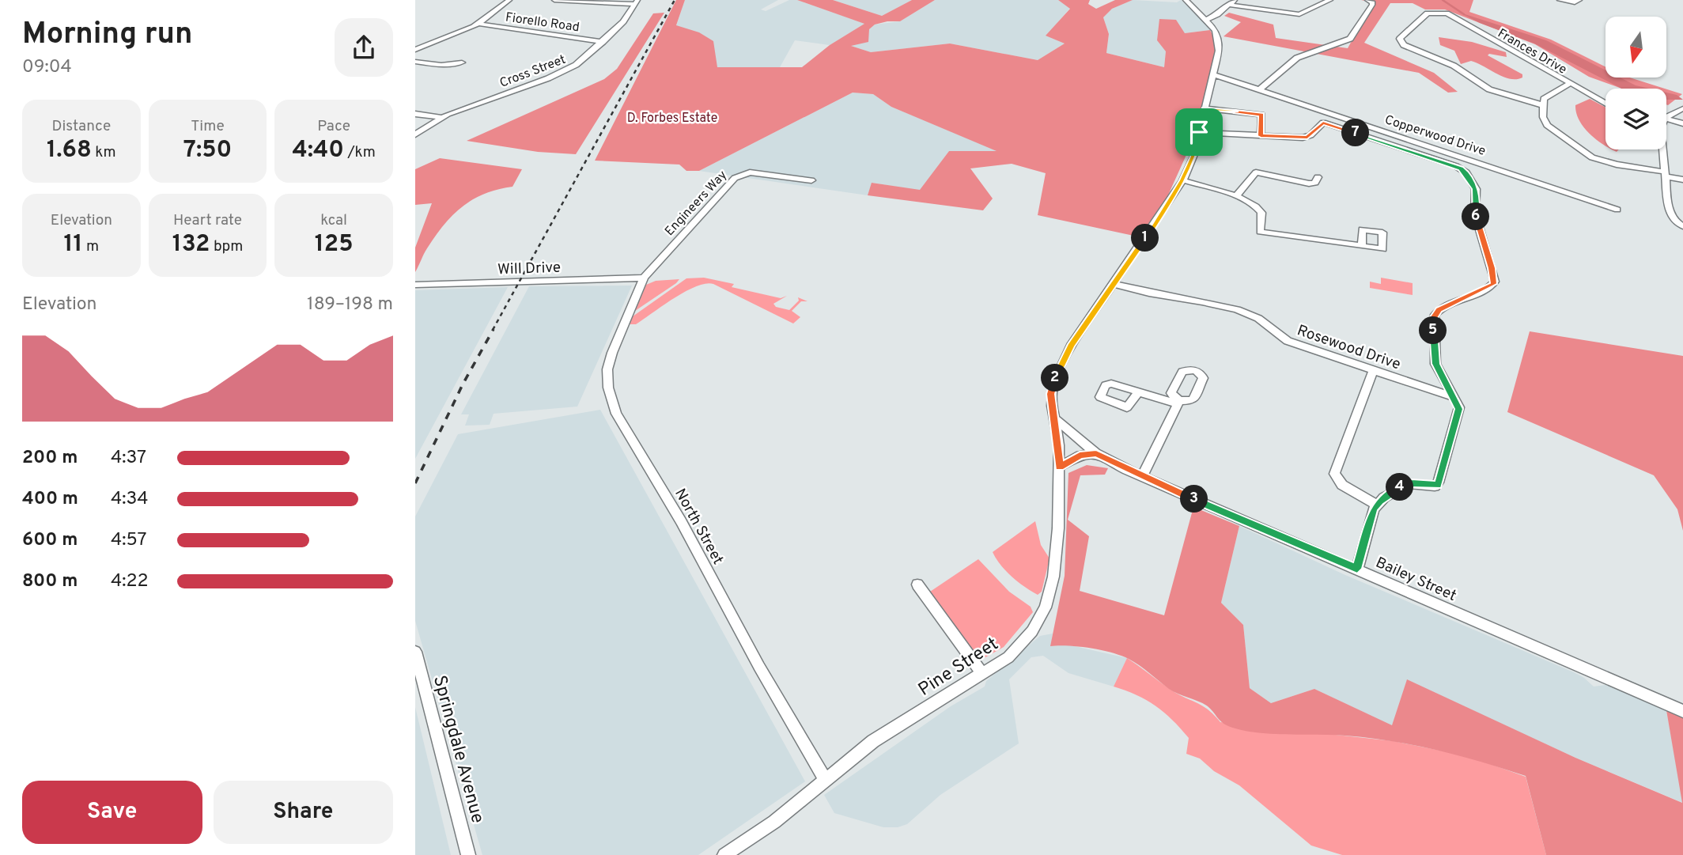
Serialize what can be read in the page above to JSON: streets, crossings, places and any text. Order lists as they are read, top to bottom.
{
  "streets": {
    "street": [
      "Fiorello Road",
      "Frances Drive",
      "Cross Street",
      "Copperwood Drive",
      "Engineers Way",
      "Will Drive",
      "Rosewood Drive",
      "North Street",
      "Bailey Street",
      "Pine Street",
      "Springdale Avenue"
    ]
  },
  "crossings": [
    ["Fiorello Road", "Cross Street"],
    ["Copperwood Drive", "Pine Street"],
    ["Engineers Way", "Will Drive"],
    ["Engineers Way", "North Street"],
    ["Will Drive", "North Street"],
    ["Rosewood Drive", "Pine Street"],
    ["North Street", "Pine Street"],
    ["Bailey Street", "Pine Street"]
  ],
  "parks": ["D. Forbes Estate"],
  "north": "bottom",
  "page": {
    "heading": ["Morning run", "09:04"],
    "stats": [
      ["Distance", "1.68 km"],
      ["Time", "7:50"],
      ["Pace", "4:40 /km"],
      ["Elevation", "11 m"],
      ["Heart rate", "132 bpm"],
      ["kcal", "125"]
    ],
    "pins": [
      "7",
      "6",
      "1",
      "5",
      "2",
      "4",
      "3"
    ],
    "chart": ["Elevation", "189–198 m"],
    "list": [
      {
        "name": "200 m",
        "note": "4:37"
      },
      {
        "name": "400 m",
        "note": "4:34"
      },
      {
        "name": "600 m",
        "note": "4:57"
      },
      {
        "name": "800 m",
        "note": "4:22"
      }
    ],
    "buttons": ["Save", "Share"]
  }
}
